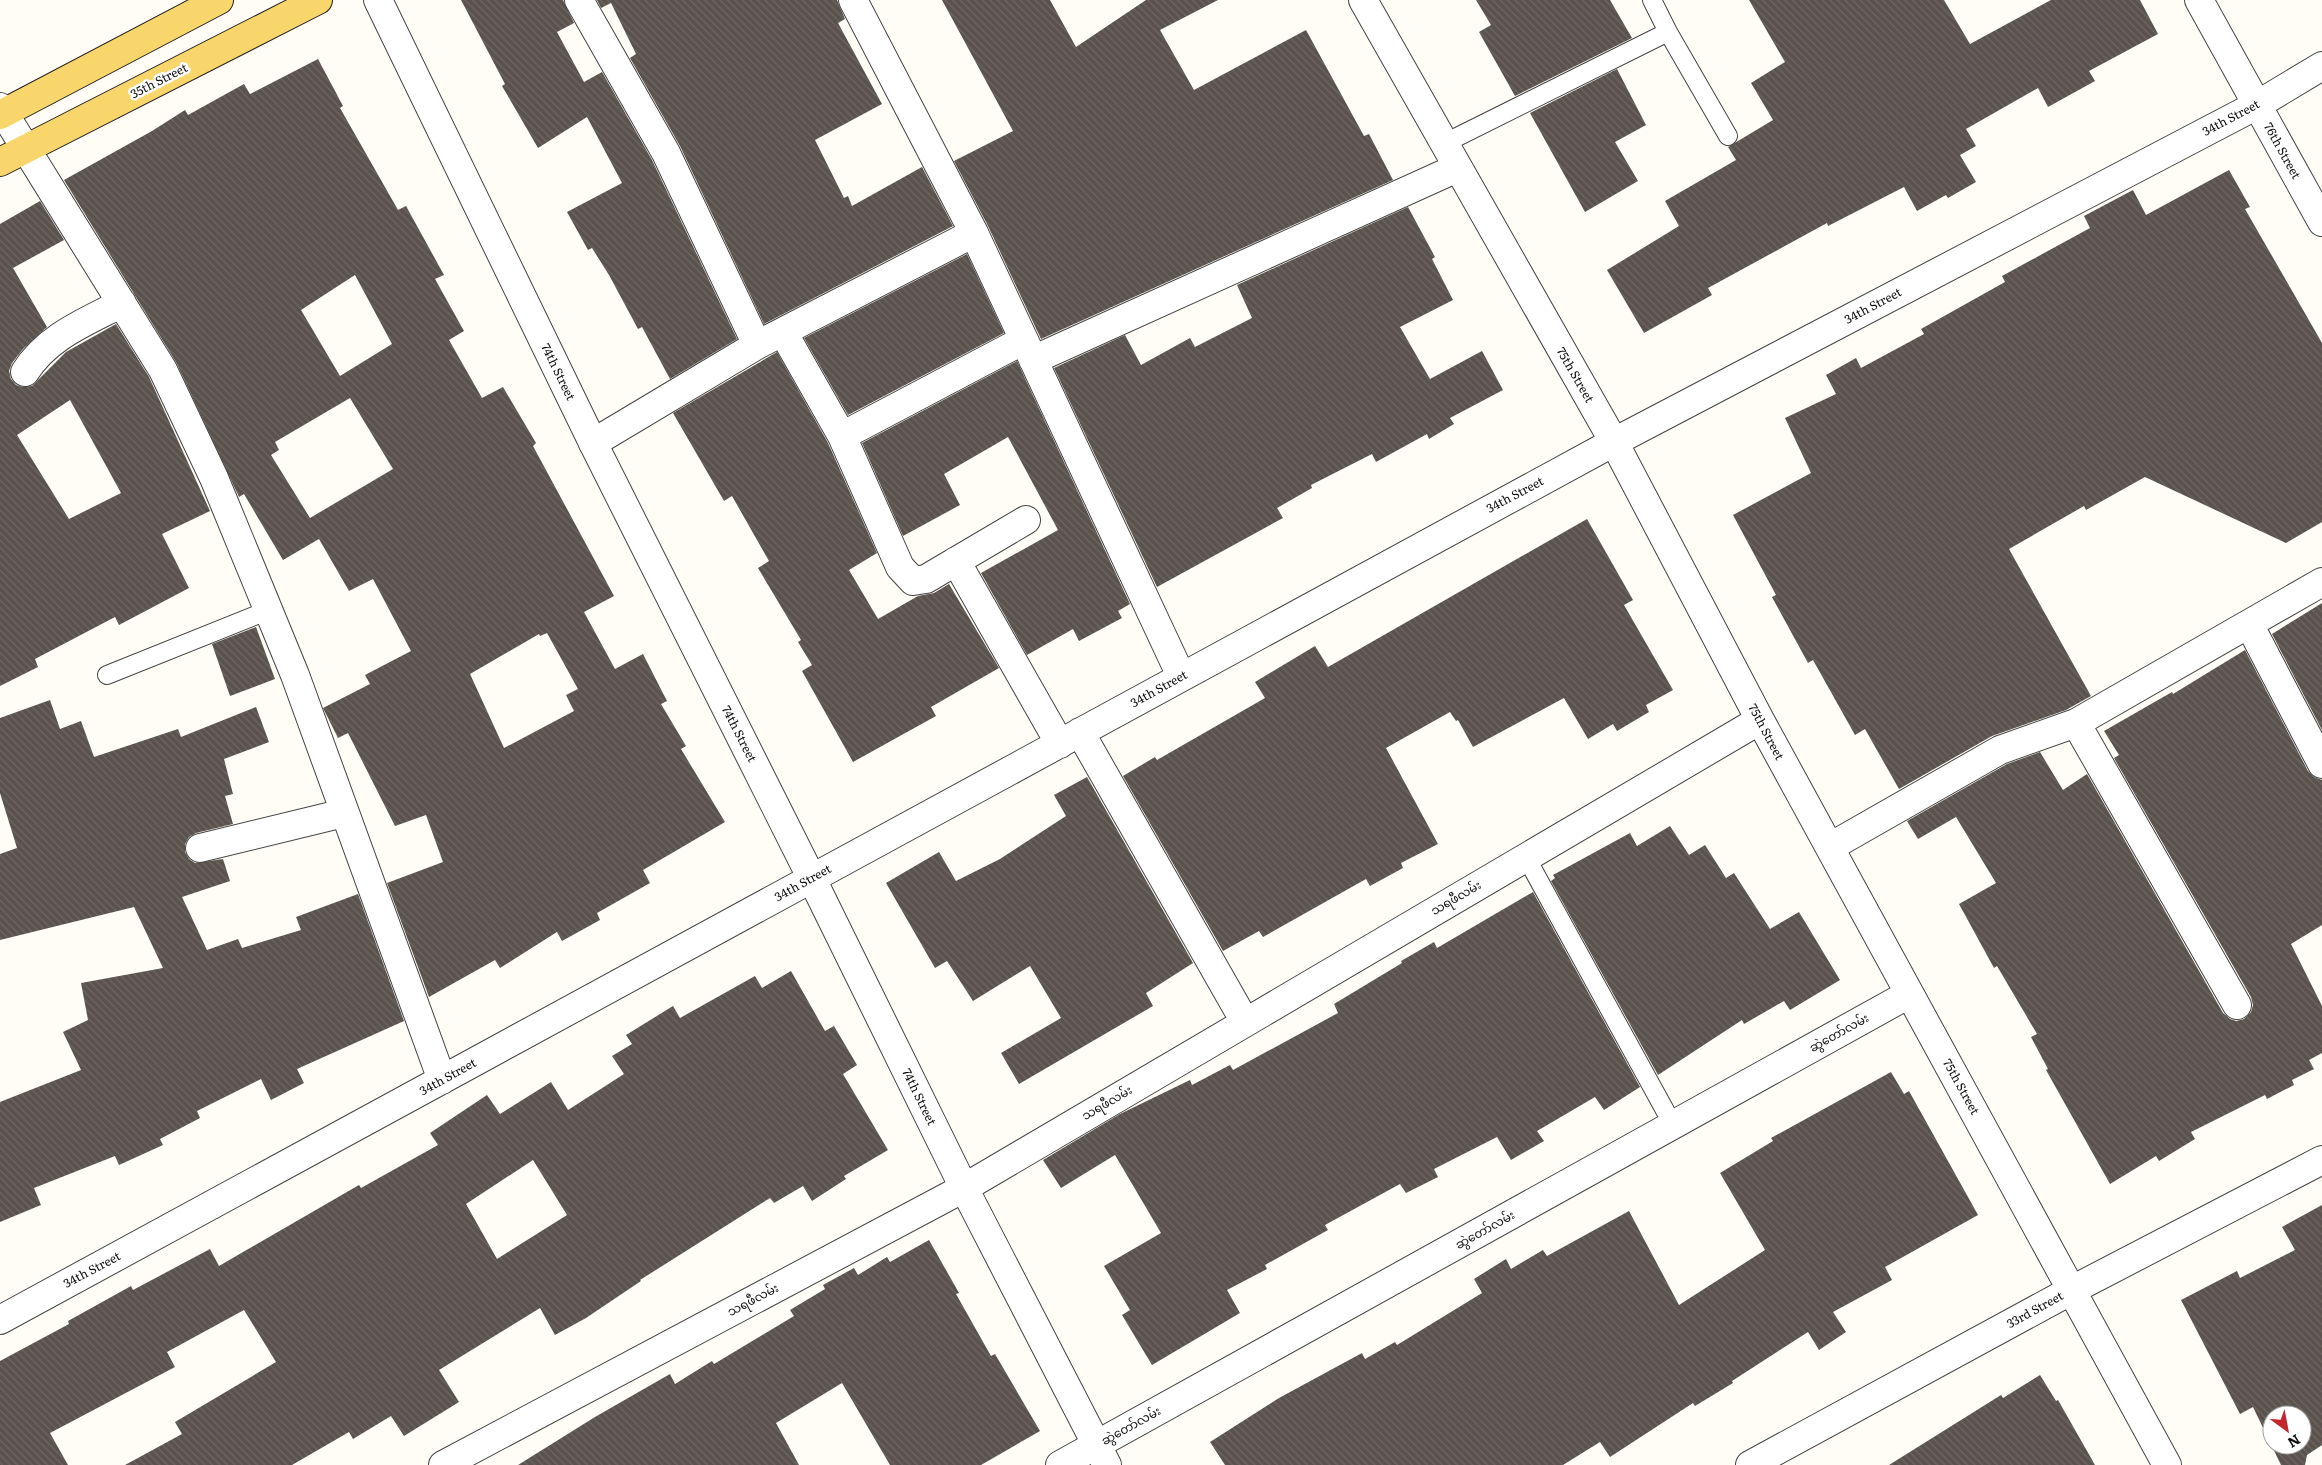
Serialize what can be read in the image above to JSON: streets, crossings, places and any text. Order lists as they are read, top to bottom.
{
  "streets": {
    "main road": ["35th Street"],
    "street": [
      "34th Street",
      "76th Street",
      "74th Street",
      "75th Street",
      "သရဖီလမ်း",
      "ဆွဲတော်လမ်း",
      "33rd Street"
    ]
  },
  "crossings": [
    ["34th Street", "76th Street"],
    ["34th Street", "74th Street"],
    ["34th Street", "75th Street"],
    ["74th Street", "သရဖီလမ်း"],
    ["74th Street", "ဆွဲတော်လမ်း"],
    ["75th Street", "သရဖီလမ်း"],
    ["75th Street", "ဆွဲတော်လမ်း"],
    ["75th Street", "33rd Street"]
  ],
  "north": "bottom right"
}
